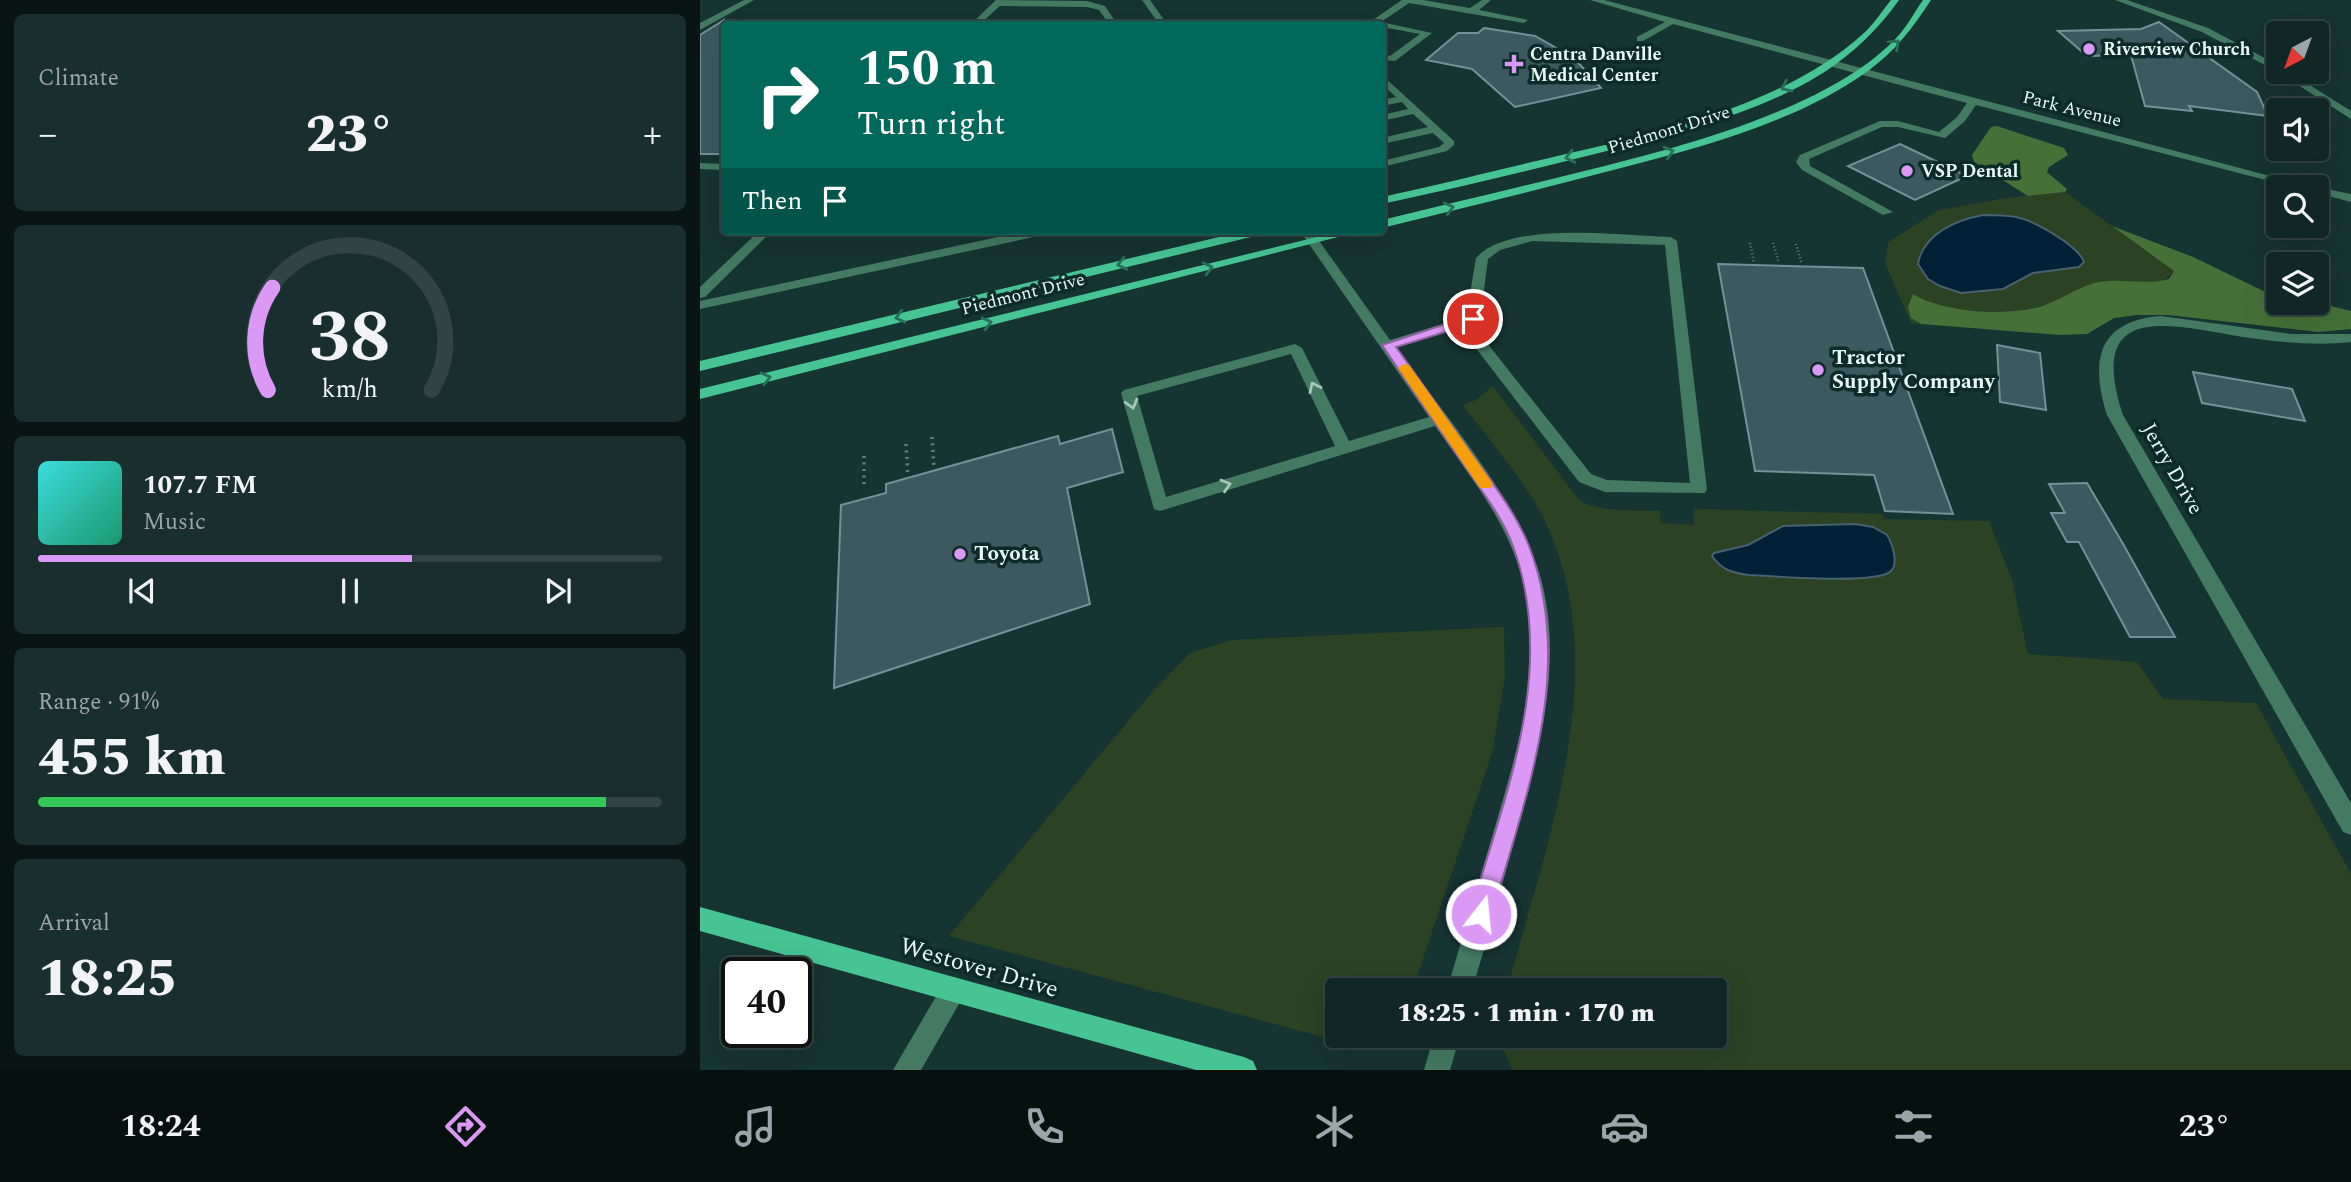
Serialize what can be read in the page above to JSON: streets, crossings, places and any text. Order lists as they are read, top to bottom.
{
  "streets": {
    "main road": ["Piedmont Drive", "Westover Drive"],
    "street": ["Park Avenue", "Jerry Drive"]
  },
  "crossings": [
    ["Park Avenue", "Piedmont Drive"]
  ],
  "places": {
    "other": [
      "Riverview Church",
      "VSP Dental",
      "Tractor Supply Company",
      "Toyota"
    ],
    "health": ["Centra Danville Medical Center"]
  },
  "north": "bottom left",
  "page": {
    "tile": [
      "Climate",
      ["Range · 91%", "455 km"],
      ["Arrival", "18:25"]
    ],
    "turn": ["150 m", "Turn right"],
    "heat": ["−", "23°", "+"],
    "then": "Then",
    "song": ["107.7 FM", "Music"],
    "limit": "40",
    "trip": "18:25 · 1 min · 170 m",
    "tabs": ["18:24", "23°"],
    "gauge": ["38", "km/h"]
  }
}
